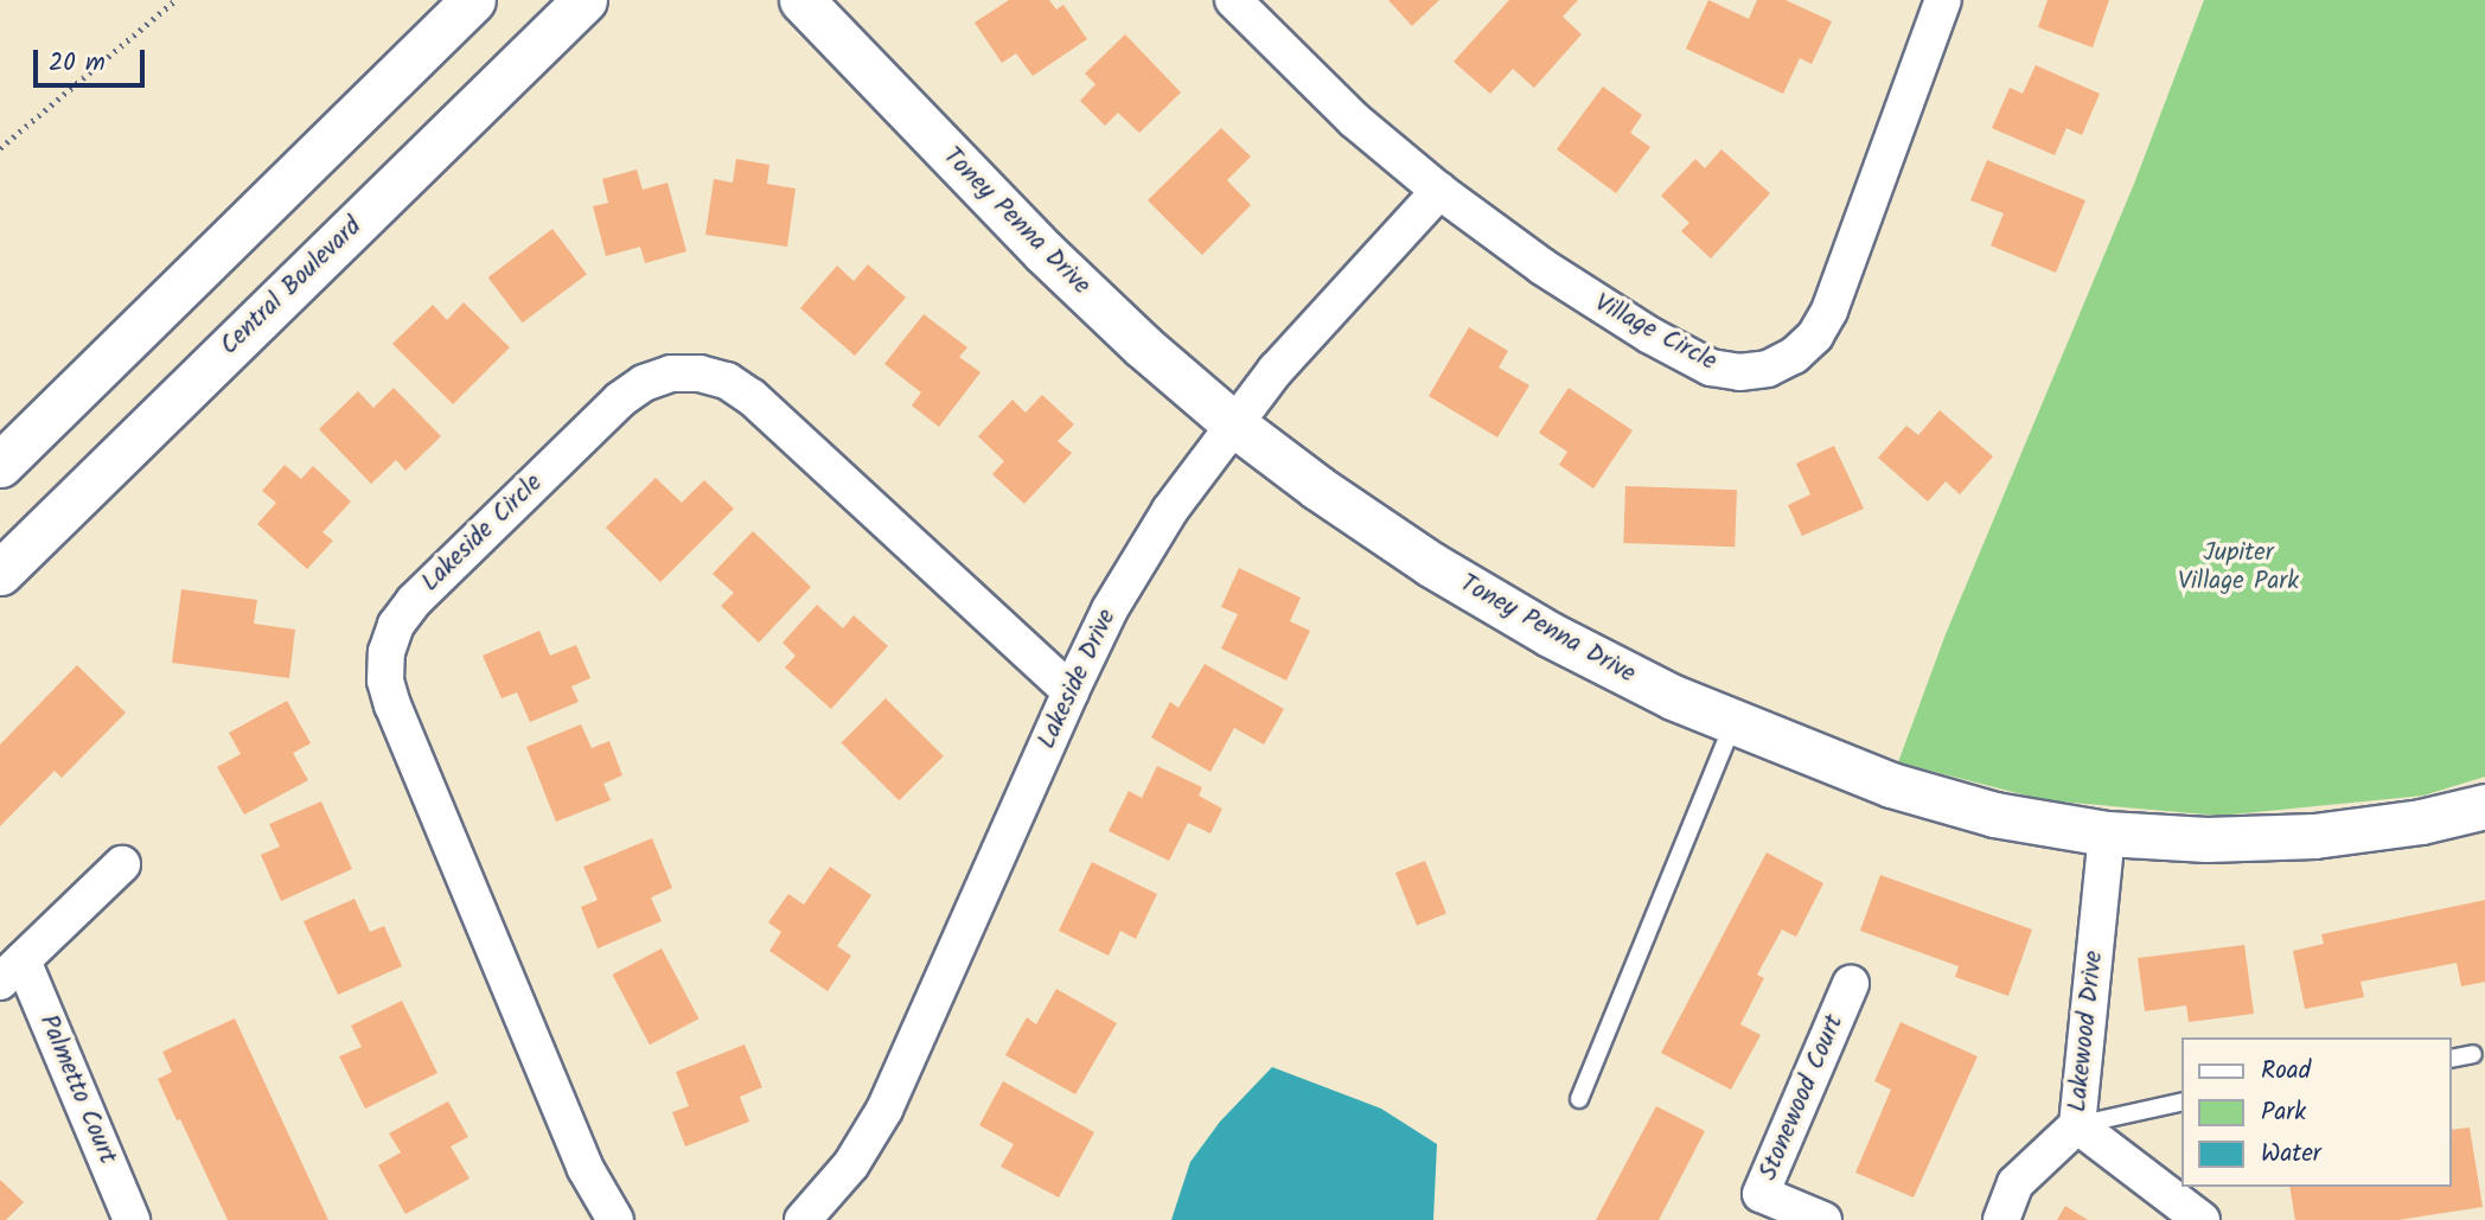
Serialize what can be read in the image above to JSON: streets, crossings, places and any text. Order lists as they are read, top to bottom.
{
  "streets": {
    "street": [
      "Toney Penna Drive",
      "Central Boulevard",
      "Village Circle",
      "Lakeside Circle",
      "Lakeside Drive",
      "Lakewood Drive",
      "Palmetto Court",
      "Stonewood Court"
    ]
  },
  "crossings": [
    ["Toney Penna Drive", "Lakeside Drive"],
    ["Toney Penna Drive", "Lakewood Drive"],
    ["Village Circle", "Lakeside Drive"],
    ["Lakeside Circle", "Lakeside Drive"]
  ],
  "parks": ["Jupiter Village Park"],
  "legend": ["Road", "Park", "Water"],
  "scale_bar": "20 m"
}
